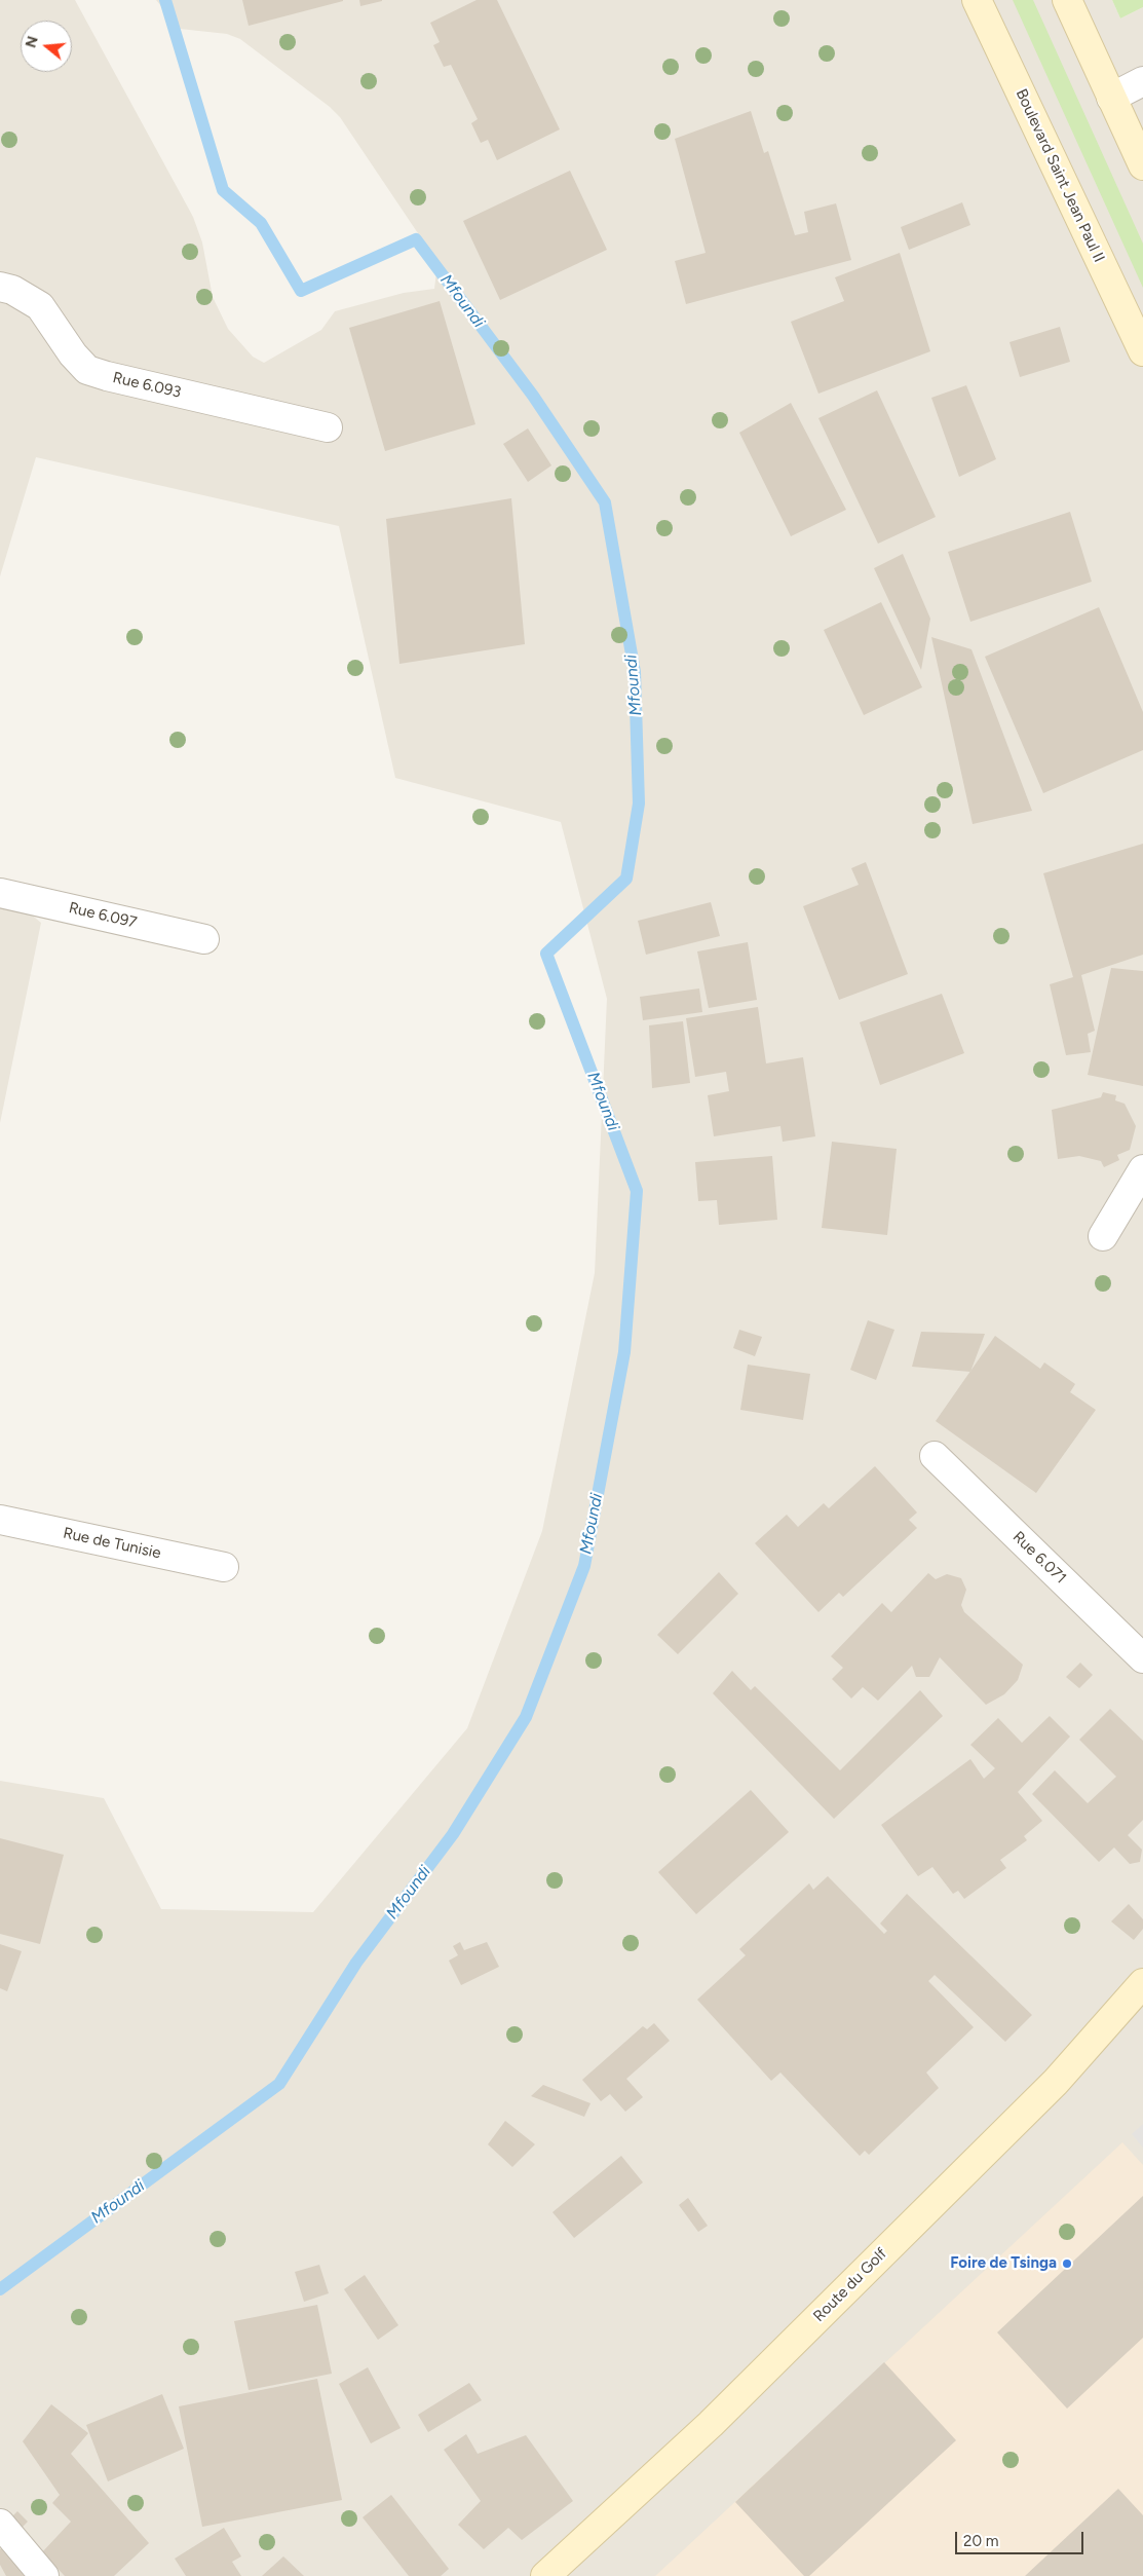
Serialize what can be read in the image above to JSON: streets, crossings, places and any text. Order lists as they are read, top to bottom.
{
  "streets": {
    "main road": ["Boulevard Saint Jean Paul II", "Route du Golf"],
    "street": [
      "Rue 6.093",
      "Rue 6.097",
      "Rue de Tunisie",
      "Rue 6.071"
    ]
  },
  "water": ["Mfoundi"],
  "places": ["Foire de Tsinga"],
  "scale_bar": "20 m",
  "north": "left"
}
